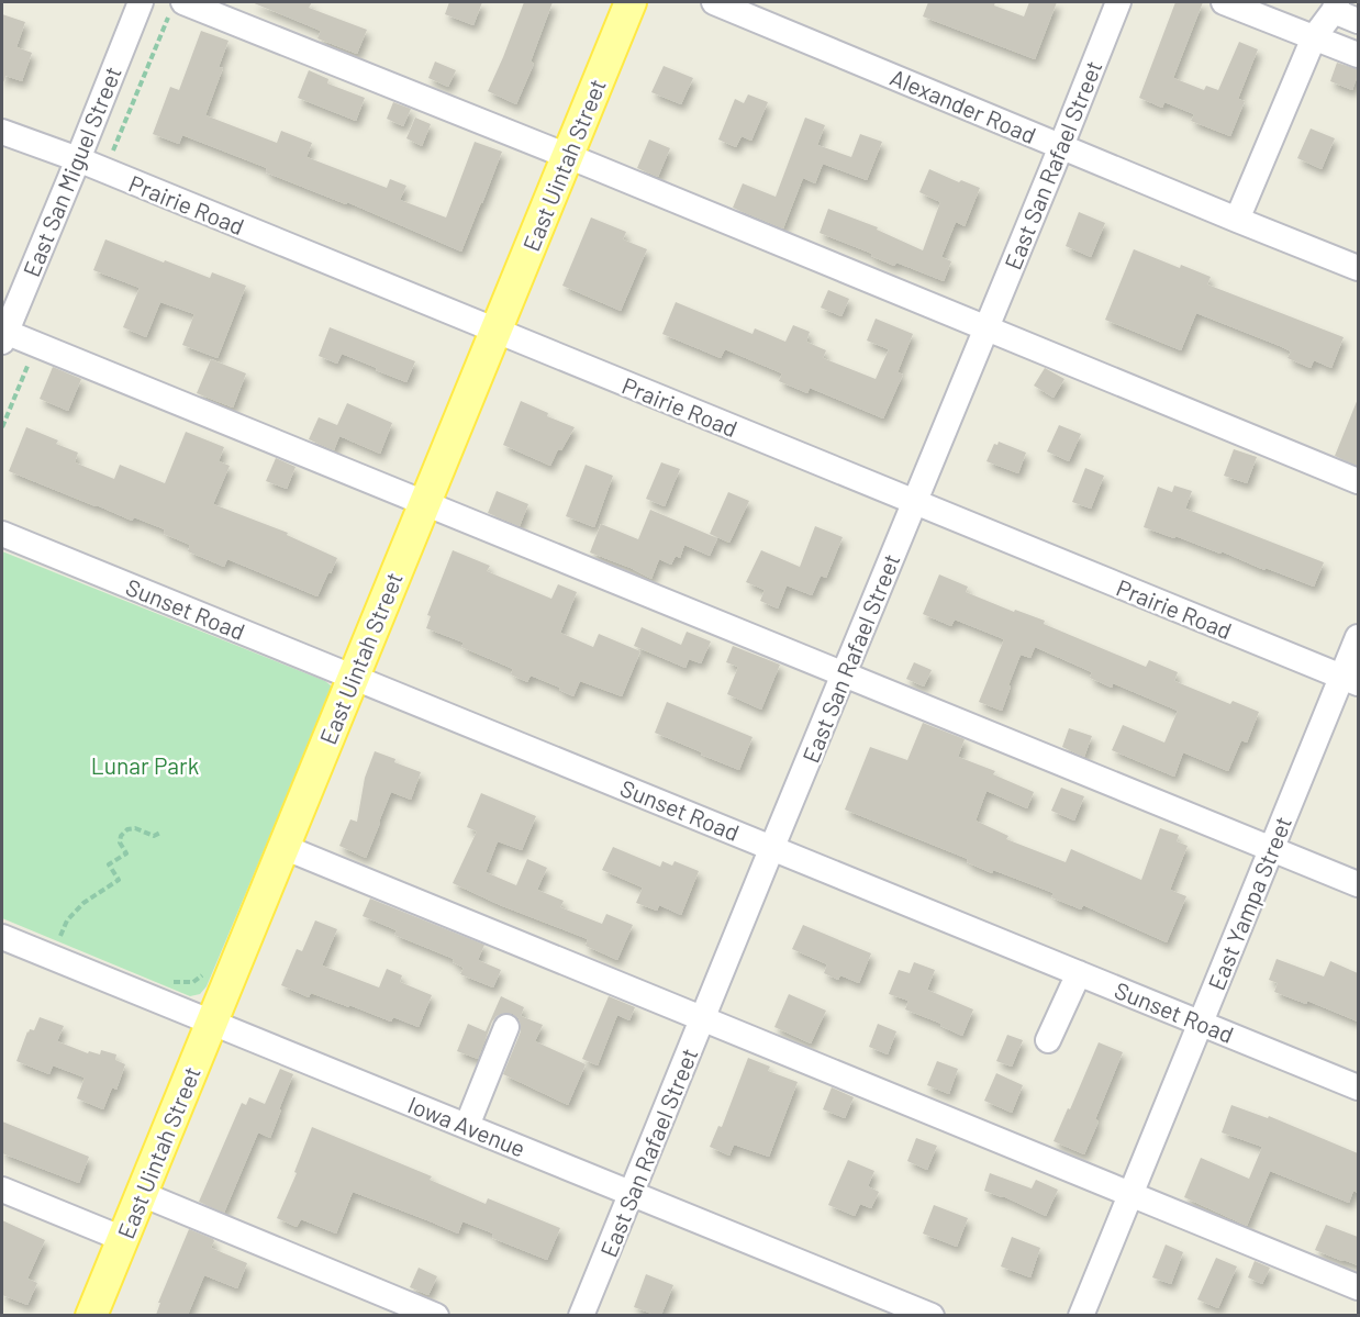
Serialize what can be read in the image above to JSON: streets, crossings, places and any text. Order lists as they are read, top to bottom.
{
  "streets": {
    "main road": ["East Uintah Street"],
    "street": [
      "Alexander Road",
      "East San Rafael Street",
      "East San Miguel Street",
      "Prairie Road",
      "Sunset Road",
      "East Yampa Street",
      "Iowa Avenue"
    ]
  },
  "crossings": [
    ["Alexander Road", "East San Rafael Street"],
    ["East Uintah Street", "Prairie Road"],
    ["East Uintah Street", "Sunset Road"],
    ["East Uintah Street", "Iowa Avenue"],
    ["East San Rafael Street", "Prairie Road"],
    ["East San Rafael Street", "Sunset Road"],
    ["East San Rafael Street", "Iowa Avenue"],
    ["East San Miguel Street", "Prairie Road"],
    ["Prairie Road", "East Yampa Street"],
    ["Sunset Road", "East Yampa Street"]
  ],
  "parks": ["Lunar Park"]
}
